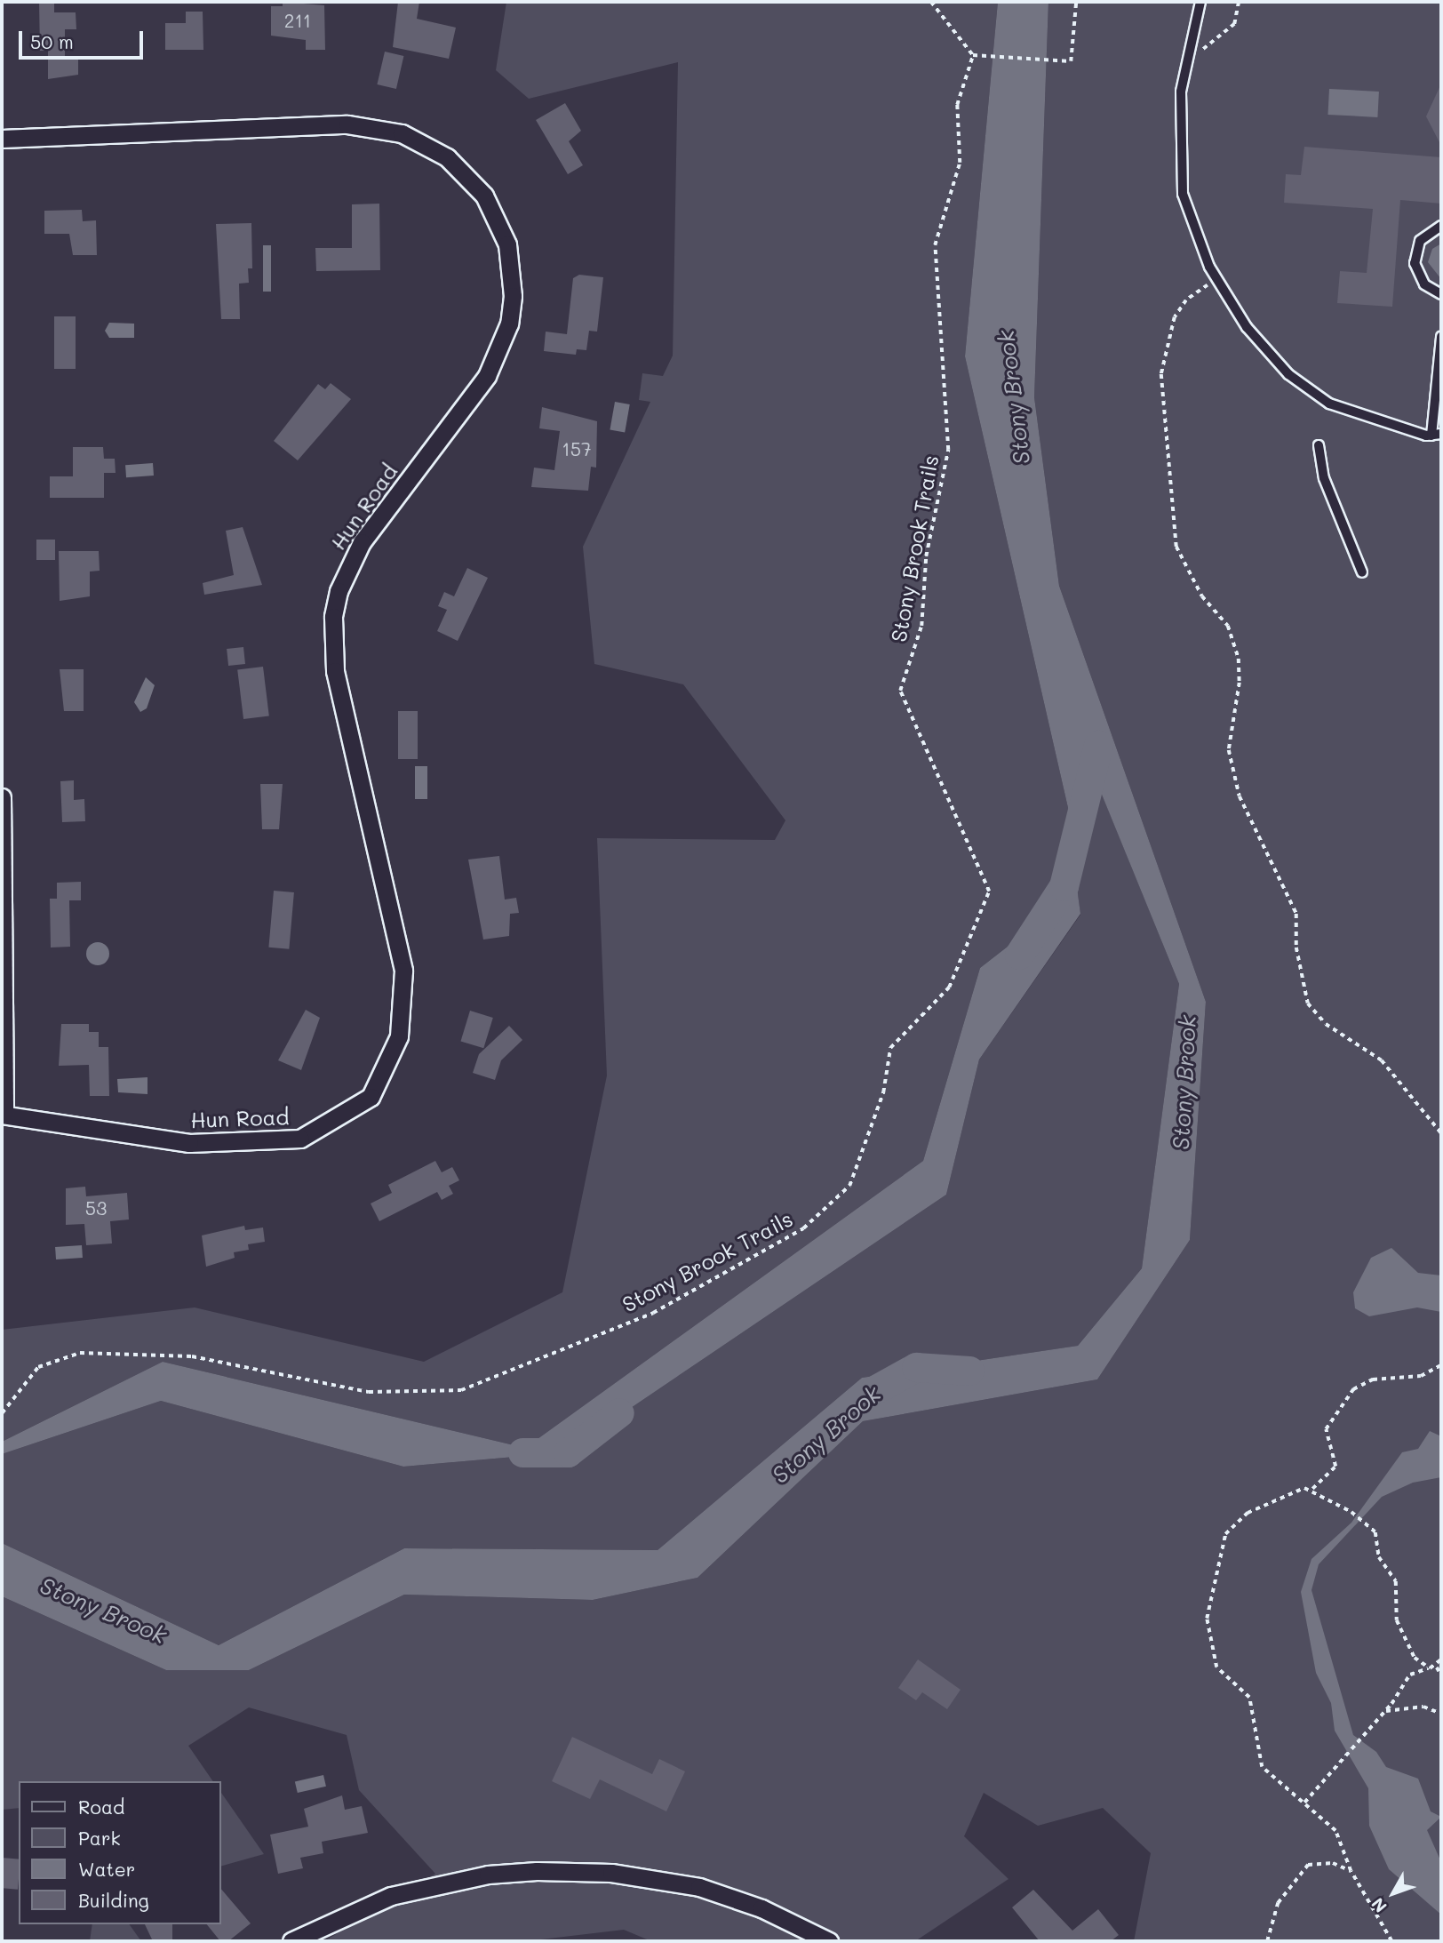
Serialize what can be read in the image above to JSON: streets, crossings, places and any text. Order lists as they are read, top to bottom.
{
  "streets": {
    "street": ["Hun Road"],
    "path": ["Stony Brook Trails"]
  },
  "water": ["Stony Brook"],
  "house_numbers": ["211", "157", "53"],
  "legend": [
    "Road",
    "Park",
    "Water",
    "Building"
  ],
  "scale_bar": "50 m",
  "north": "bottom left"
}
